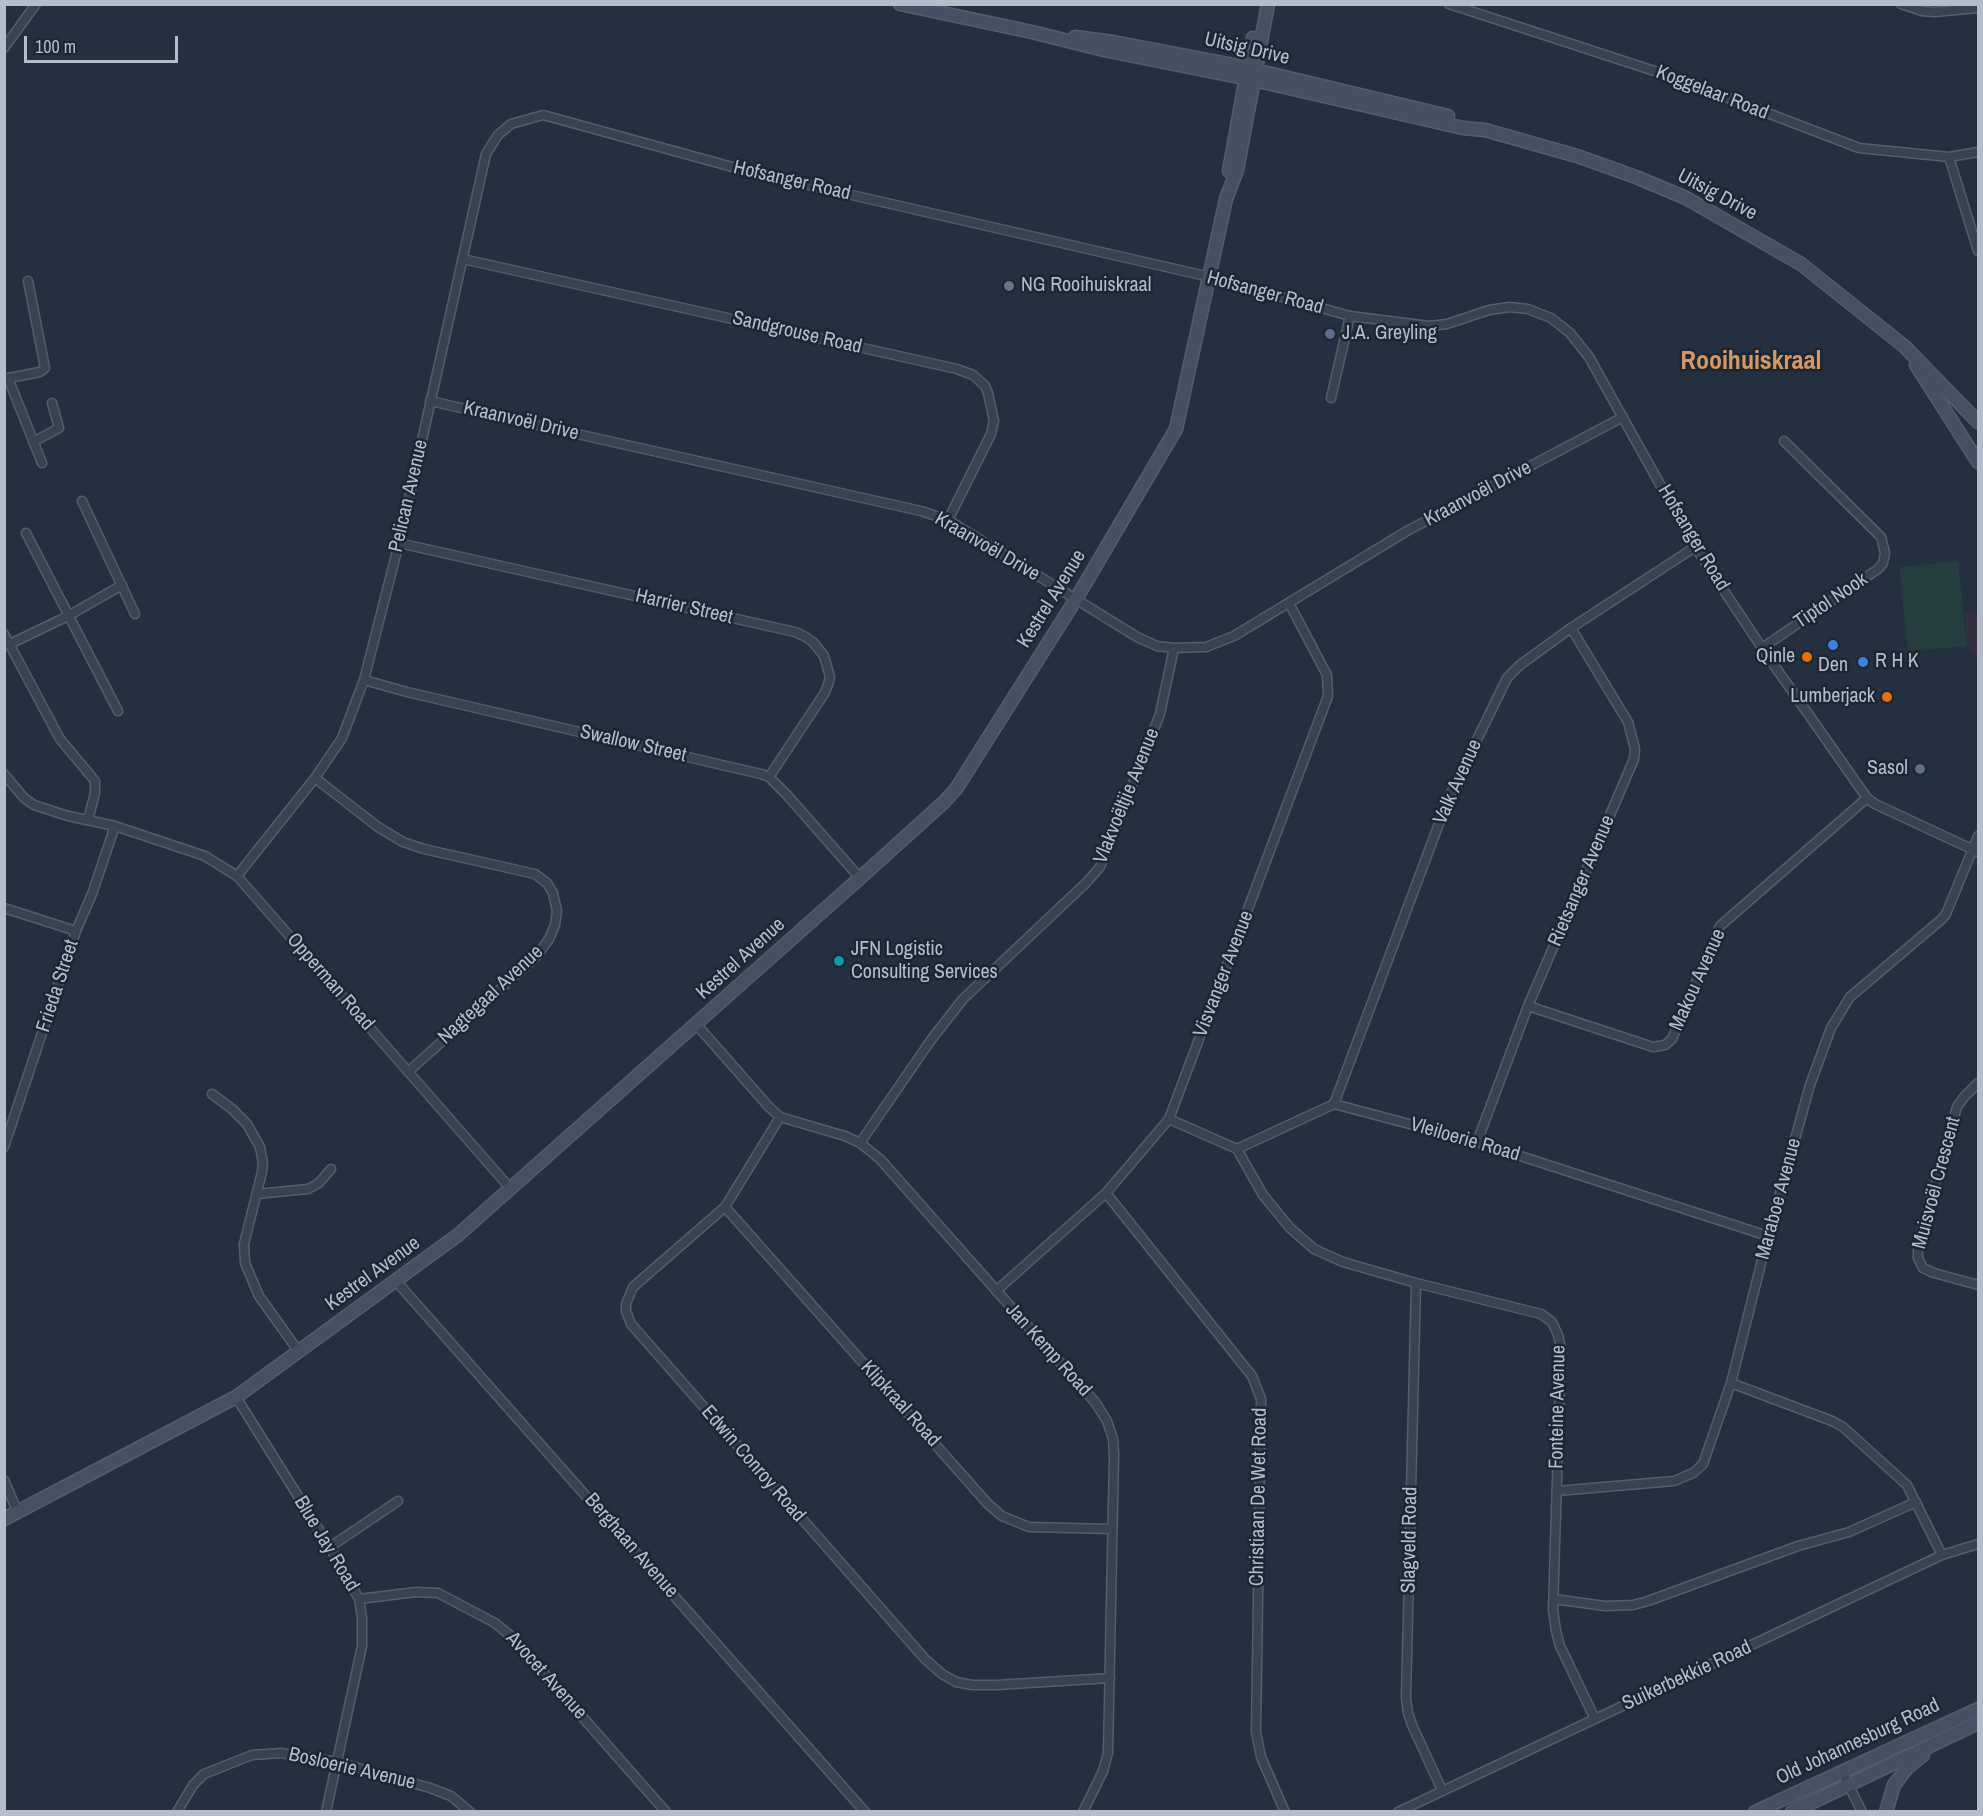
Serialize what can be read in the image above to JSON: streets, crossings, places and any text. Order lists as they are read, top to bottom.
{
  "streets": {
    "street": [
      "Uitsig Drive",
      "Koggelaar Road",
      "Hofsanger Road",
      "Sandgrouse Road",
      "Kraanvoël Drive",
      "Pelican Avenue",
      "Kestrel Avenue",
      "Tiptol Nook",
      "Harrier Street",
      "Swallow Street",
      "Valk Avenue",
      "Vlakvoëltjie Avenue",
      "Rietsanger Avenue",
      "Visvanger Avenue",
      "Makou Avenue",
      "Opperman Road",
      "Frieda Street",
      "Nagtegaal Avenue",
      "Vleiloerie Road",
      "Muisvoël Crescent",
      "Maraboe Avenue",
      "Jan Kemp Road",
      "Klipkraal Road",
      "Fonteine Avenue",
      "Edwin Conroy Road",
      "Christiaan De Wet Road",
      "Slagveld Road",
      "Blue Jay Road",
      "Berghaan Avenue",
      "Avocet Avenue",
      "Suikerbekkie Road",
      "Old Johannesburg Road",
      "Bosloerie Avenue"
    ]
  },
  "crossings": [
    ["Uitsig Drive", "Kestrel Avenue"],
    ["Hofsanger Road", "Kraanvoël Drive"],
    ["Hofsanger Road", "Pelican Avenue"],
    ["Hofsanger Road", "Kestrel Avenue"],
    ["Hofsanger Road", "Tiptol Nook"],
    ["Hofsanger Road", "Valk Avenue"],
    ["Hofsanger Road", "Makou Avenue"],
    ["Hofsanger Road", "Maraboe Avenue"],
    ["Sandgrouse Road", "Kraanvoël Drive"],
    ["Sandgrouse Road", "Pelican Avenue"],
    ["Kraanvoël Drive", "Pelican Avenue"],
    ["Kraanvoël Drive", "Kestrel Avenue"],
    ["Kraanvoël Drive", "Vlakvoëltjie Avenue"],
    ["Kraanvoël Drive", "Visvanger Avenue"],
    ["Pelican Avenue", "Harrier Street"],
    ["Pelican Avenue", "Swallow Street"],
    ["Pelican Avenue", "Opperman Road"],
    ["Pelican Avenue", "Nagtegaal Avenue"],
    ["Kestrel Avenue", "Swallow Street"],
    ["Kestrel Avenue", "Opperman Road"],
    ["Kestrel Avenue", "Jan Kemp Road"],
    ["Kestrel Avenue", "Blue Jay Road"],
    ["Kestrel Avenue", "Berghaan Avenue"],
    ["Harrier Street", "Swallow Street"],
    ["Valk Avenue", "Rietsanger Avenue"],
    ["Valk Avenue", "Vleiloerie Road"],
    ["Vlakvoëltjie Avenue", "Jan Kemp Road"],
    ["Rietsanger Avenue", "Makou Avenue"],
    ["Rietsanger Avenue", "Vleiloerie Road"],
    ["Visvanger Avenue", "Jan Kemp Road"],
    ["Visvanger Avenue", "Christiaan De Wet Road"],
    ["Opperman Road", "Frieda Street"],
    ["Opperman Road", "Nagtegaal Avenue"],
    ["Vleiloerie Road", "Maraboe Avenue"],
    ["Maraboe Avenue", "Fonteine Avenue"],
    ["Jan Kemp Road", "Klipkraal Road"],
    ["Jan Kemp Road", "Edwin Conroy Road"],
    ["Klipkraal Road", "Edwin Conroy Road"],
    ["Fonteine Avenue", "Slagveld Road"],
    ["Fonteine Avenue", "Suikerbekkie Road"],
    ["Slagveld Road", "Suikerbekkie Road"],
    ["Blue Jay Road", "Avocet Avenue"],
    ["Blue Jay Road", "Bosloerie Avenue"]
  ],
  "districts": ["Rooihuiskraal"],
  "places": [
    "NG Rooihuiskraal",
    "J.A. Greyling",
    "Den",
    "Qinle",
    "R H K",
    "Lumberjack",
    "Sasol",
    "JFN Logistic Consulting Services"
  ],
  "scale_bar": "100 m"
}
